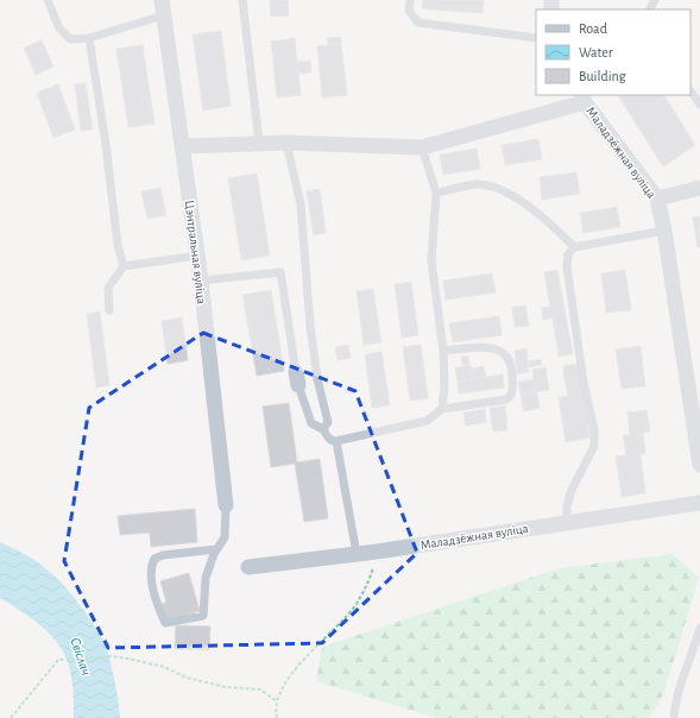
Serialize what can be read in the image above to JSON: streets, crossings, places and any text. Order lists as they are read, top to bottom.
{
  "streets": {
    "street": ["Маладзёжная вуліца", "Цэнтральная вуліца"]
  },
  "water": ["Свіслач"],
  "legend": ["Road", "Water", "Building"]
}
